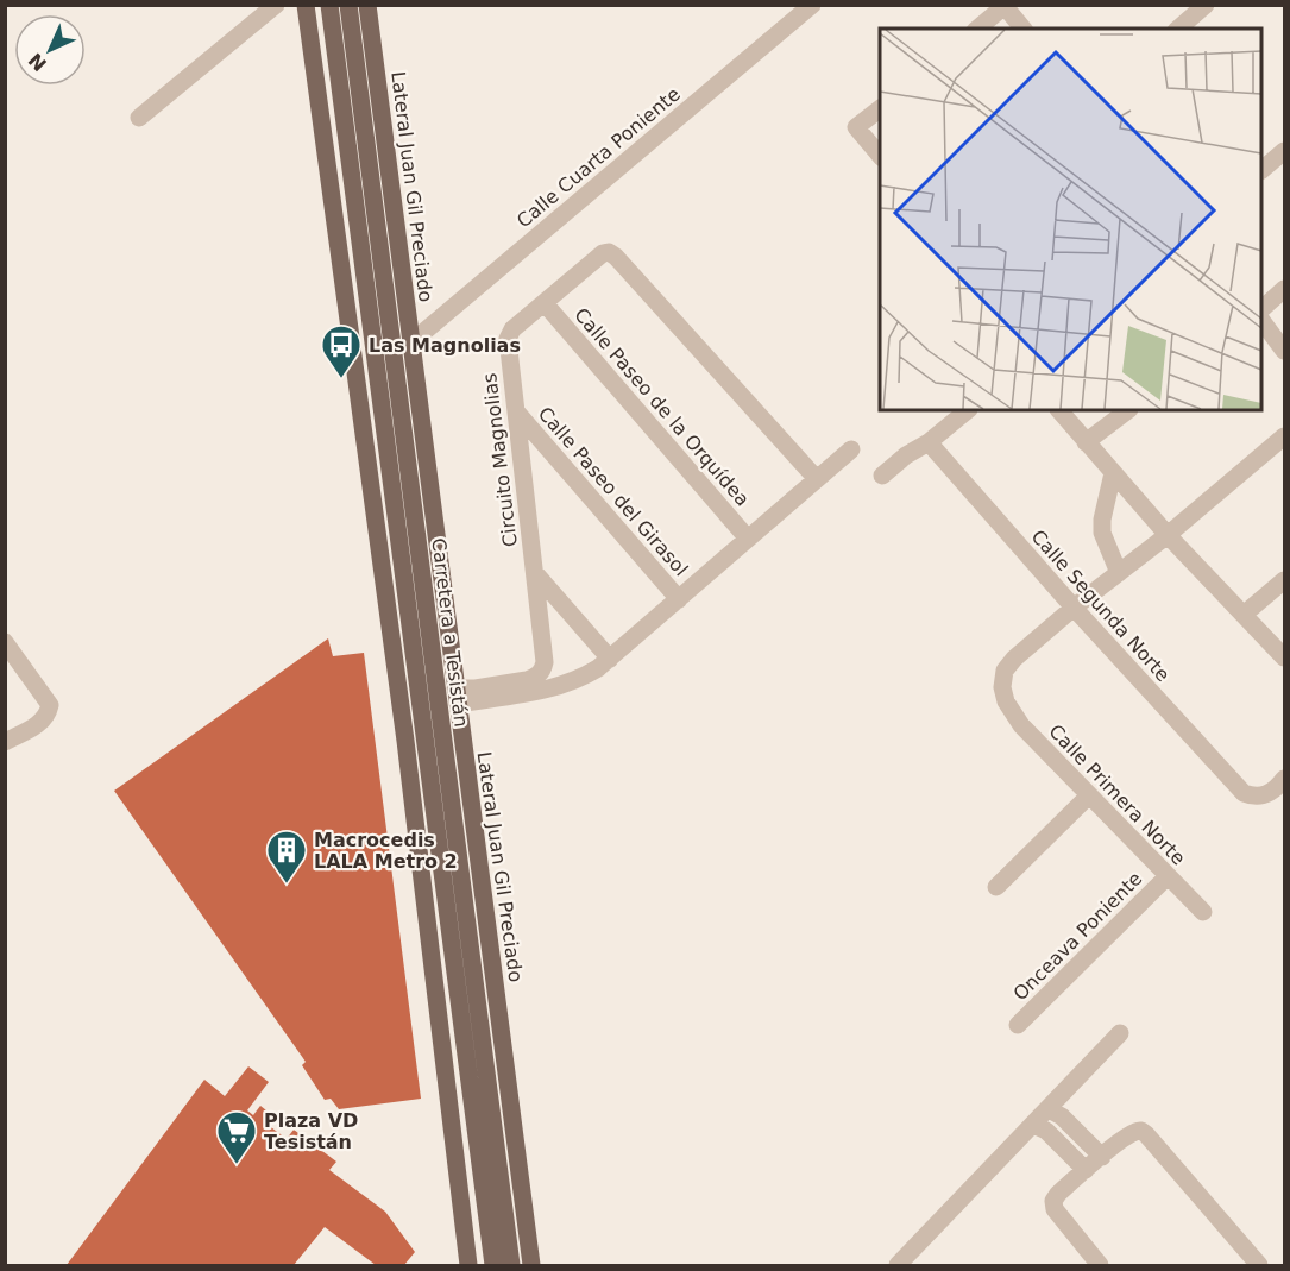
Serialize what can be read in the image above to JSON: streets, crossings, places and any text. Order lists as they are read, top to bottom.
{
  "streets": {
    "main road": ["Lateral Juan Gil Preciado", "Carretera a Tesistán"],
    "street": [
      "Calle Cuarta Poniente",
      "Calle Paseo de la Orquídea",
      "Circuito Magnolias",
      "Calle Paseo del Girasol",
      "Calle Segunda Norte",
      "Calle Primera Norte",
      "Onceava Poniente"
    ]
  },
  "crossings": [
    ["Calle Cuarta Poniente", "Lateral Juan Gil Preciado"],
    ["Lateral Juan Gil Preciado", "Circuito Magnolias"],
    ["Calle Paseo de la Orquídea", "Circuito Magnolias"],
    ["Circuito Magnolias", "Calle Paseo del Girasol"],
    ["Calle Segunda Norte", "Calle Primera Norte"],
    ["Calle Primera Norte", "Onceava Poniente"]
  ],
  "places": {
    "bus stop": ["Las Magnolias"],
    "building": ["Macrocedis LALA Metro 2"],
    "supermarket": ["Plaza VD Tesistán"]
  },
  "north": "bottom left"
}
